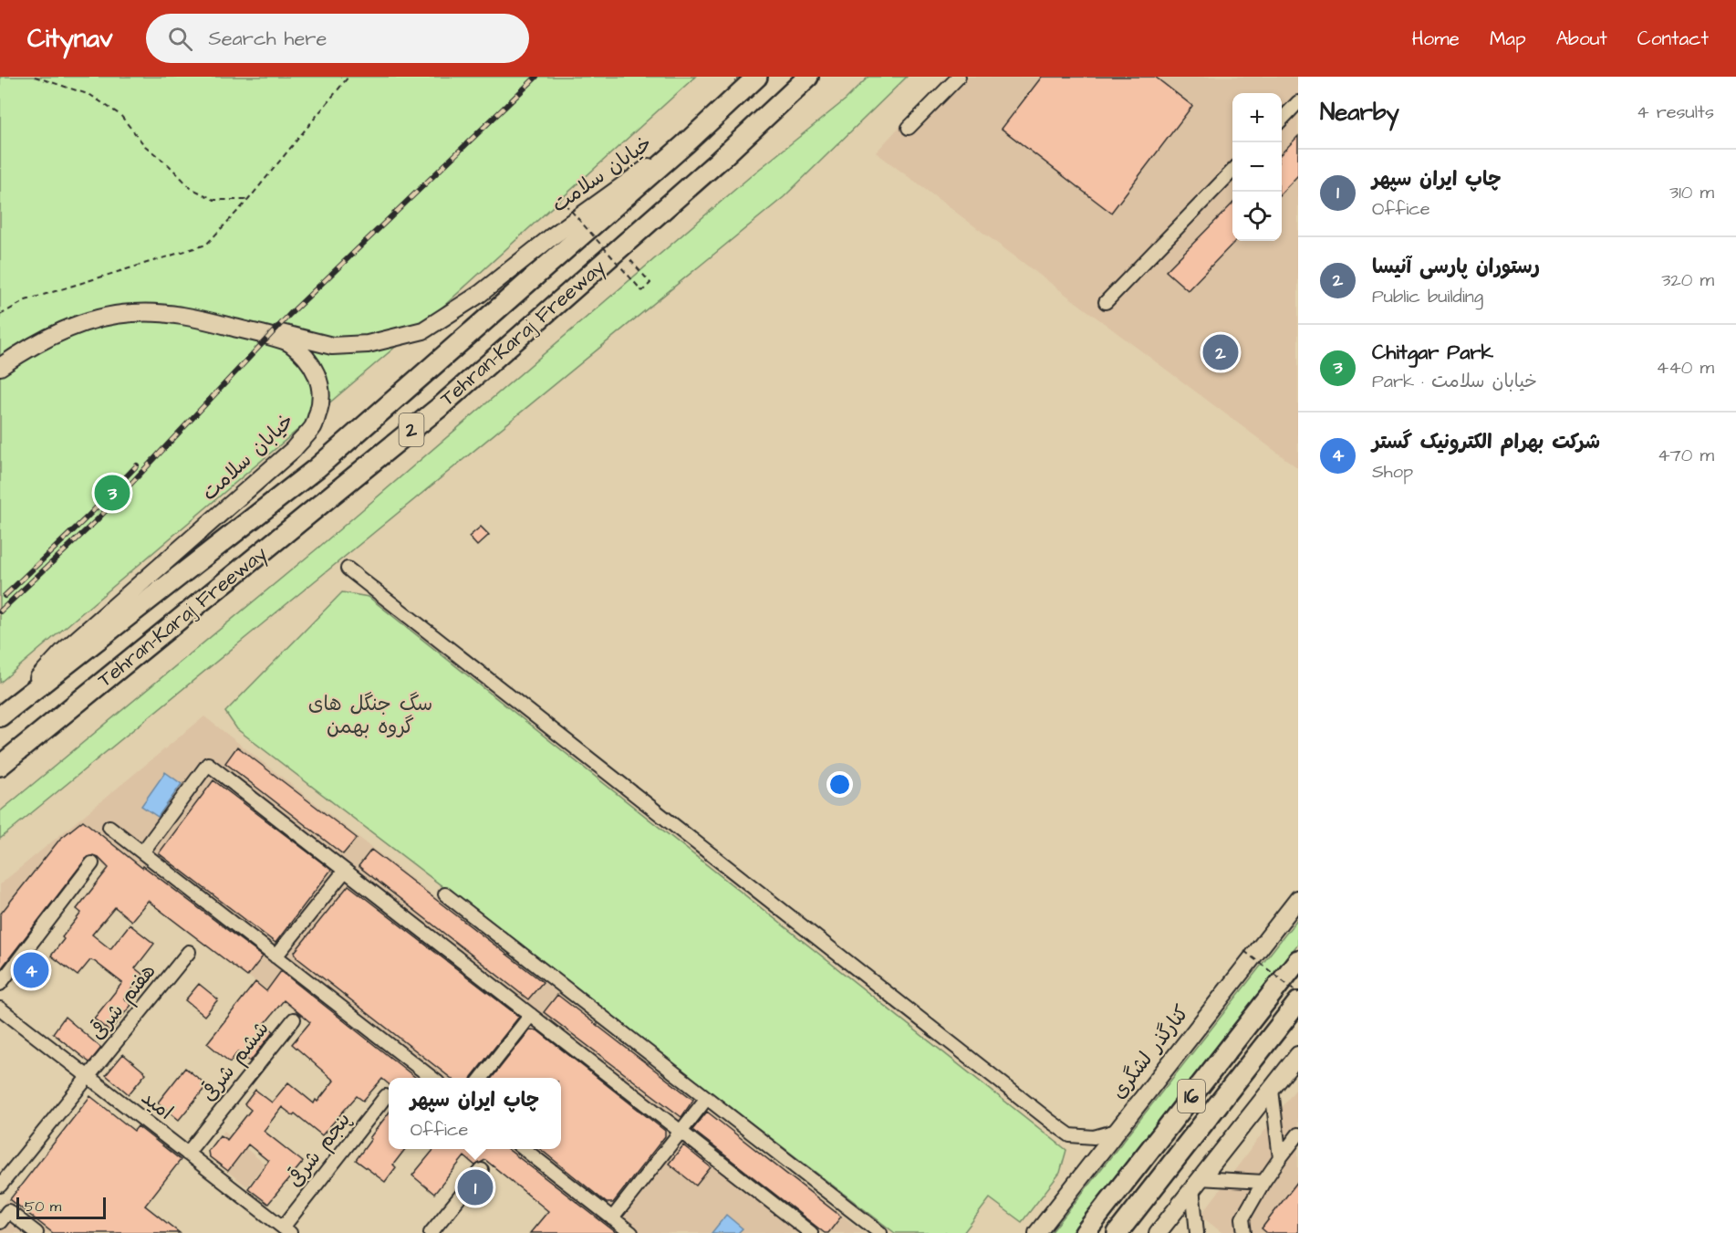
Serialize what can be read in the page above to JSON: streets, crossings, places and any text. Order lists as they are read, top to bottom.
{
  "streets": {
    "highway": ["Tehran-Karaj Freeway", "2", "16"],
    "main road": ["خیابان سلامت", "کنارگذر لشگری"],
    "lane": [
      "هفتم شرقی",
      "ششم شرقی",
      "امید",
      "پنجم شرقی"
    ]
  },
  "crossings": [
    ["خیابان سلامت", "Tehran-Karaj Freeway"],
    ["هفتم شرقی", "امید"],
    ["ششم شرقی", "امید"],
    ["امید", "پنجم شرقی"]
  ],
  "parks": ["سگ جنگل های گروه بهمن"],
  "scale_bar": "50 m",
  "page": {
    "header": "Citynav",
    "search": "Search here",
    "nav": [
      "Home",
      "Map",
      "About",
      "Contact"
    ],
    "heading": ["Nearby", "4 results"],
    "map_buttons": ["+", "−"],
    "list": [
      {
        "mark": "1",
        "name": "چاپ ایران سپهر",
        "note": "Office",
        "value": "310 m"
      },
      {
        "mark": "2",
        "name": "رستوران پارسی آنیسا",
        "note": "Public building",
        "value": "320 m"
      },
      {
        "mark": "3",
        "name": "Chitgar Park",
        "note": "Park · خیابان سلامت",
        "value": "440 m"
      },
      {
        "mark": "4",
        "name": "شرکت بهرام الکترونیک گستر",
        "note": "Shop",
        "value": "470 m"
      }
    ],
    "pins": [
      "2",
      "3",
      "4",
      "1"
    ],
    "popup": ["چاپ ایران سپهر", "Office"],
    "scale": "50 m"
  }
}
